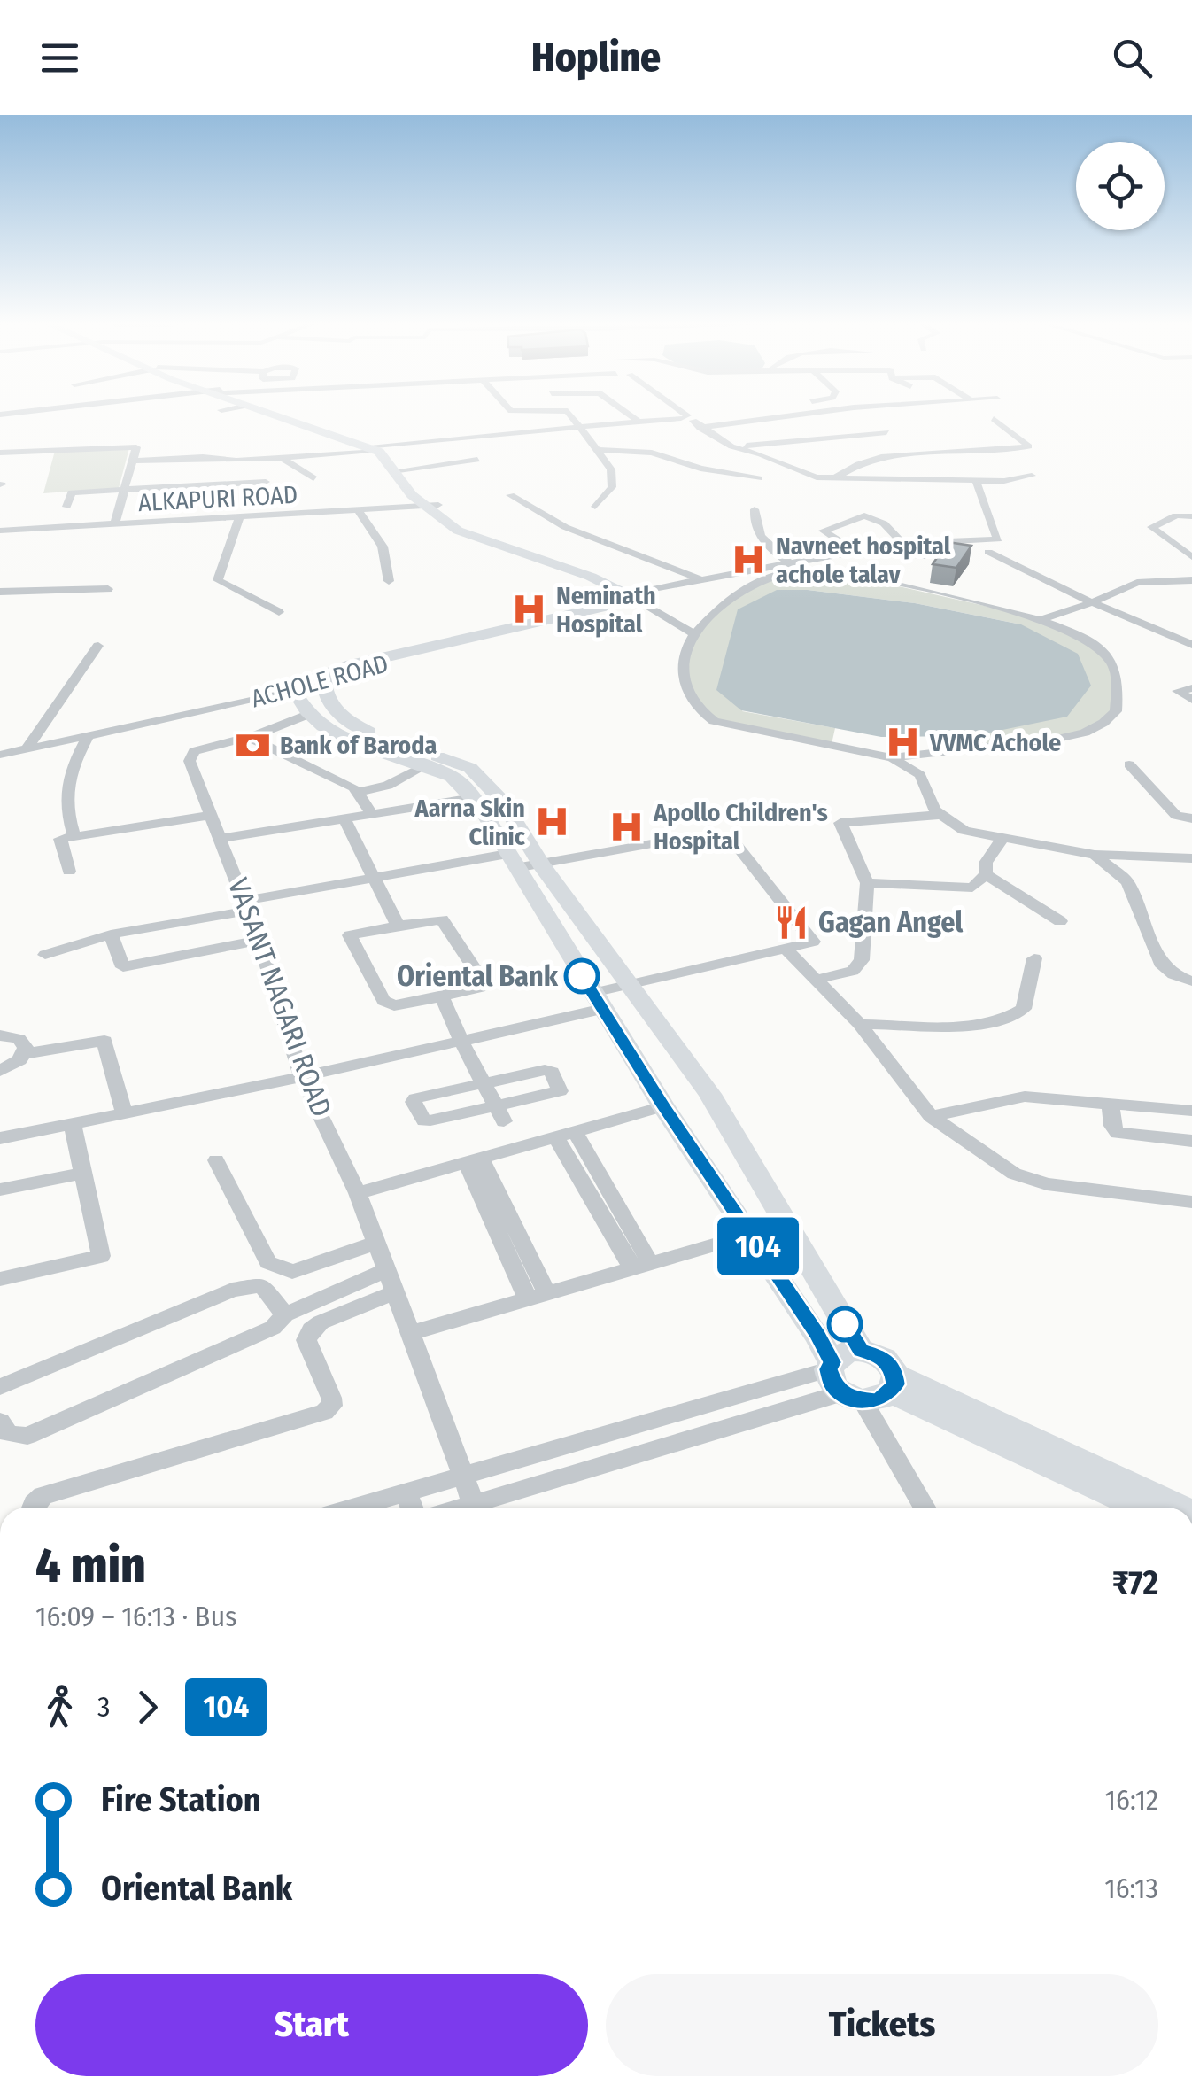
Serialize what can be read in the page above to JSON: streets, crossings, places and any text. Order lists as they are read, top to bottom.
{
  "streets": {
    "main road": ["ACHOLE ROAD"],
    "street": ["ALKAPURI ROAD", "VASANT NAGARI ROAD"]
  },
  "places": {
    "hospital": [
      "Navneet hospital achole talav",
      "Neminath Hospital",
      "VVMC Achole",
      "Aarna Skin Clinic",
      "Apollo Children's Hospital"
    ],
    "bank": ["Bank of Baroda"],
    "restaurant": ["Gagan Angel"],
    "other": ["Oriental Bank"]
  },
  "lines": ["bus line 104"],
  "page": {
    "header": "Hopline",
    "on_map": "104",
    "heading": ["4 min", "16:09 – 16:13 · Bus", "₹72"],
    "legs": ["3", "104"],
    "list": [
      {
        "name": "Fire Station",
        "value": "16:12"
      },
      {
        "name": "Oriental Bank",
        "value": "16:13"
      }
    ],
    "buttons": ["Start", "Tickets"]
  }
}
